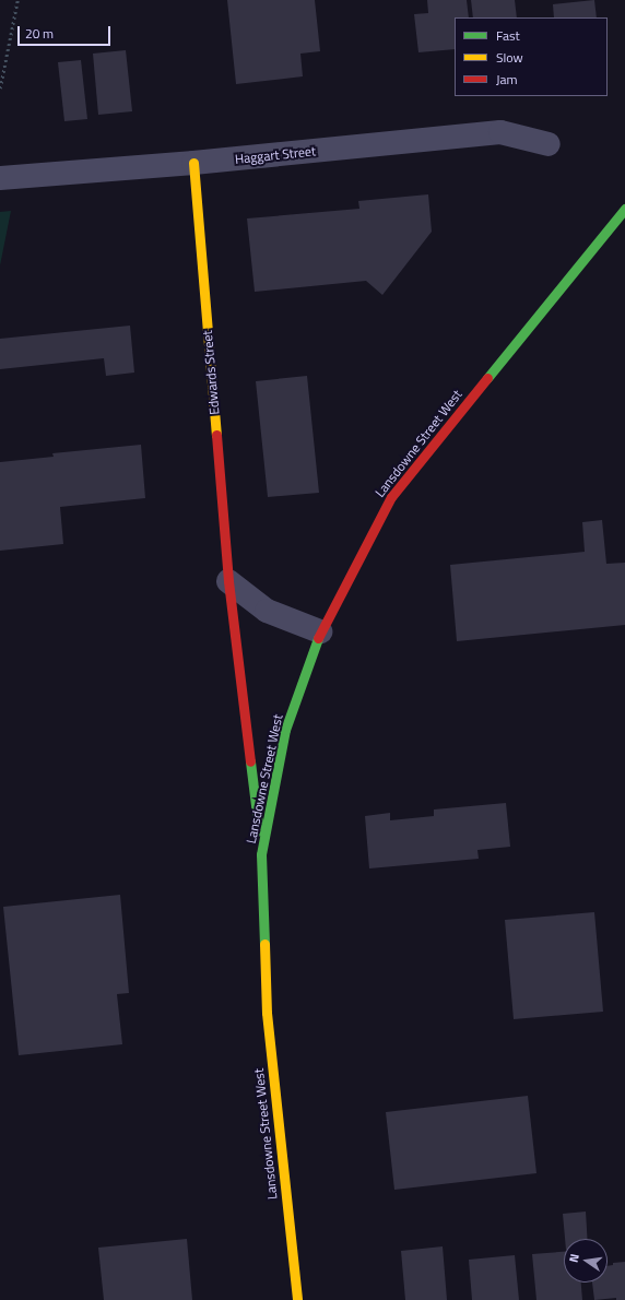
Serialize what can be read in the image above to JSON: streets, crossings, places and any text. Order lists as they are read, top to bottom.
{
  "streets": {
    "main road": ["Edwards Street", "Lansdowne Street West"],
    "street": ["Haggart Street"]
  },
  "crossings": [
    ["Haggart Street", "Edwards Street"],
    ["Edwards Street", "Lansdowne Street West"]
  ],
  "legend": ["Fast", "Slow", "Jam"],
  "scale_bar": "20 m",
  "north": "left"
}
